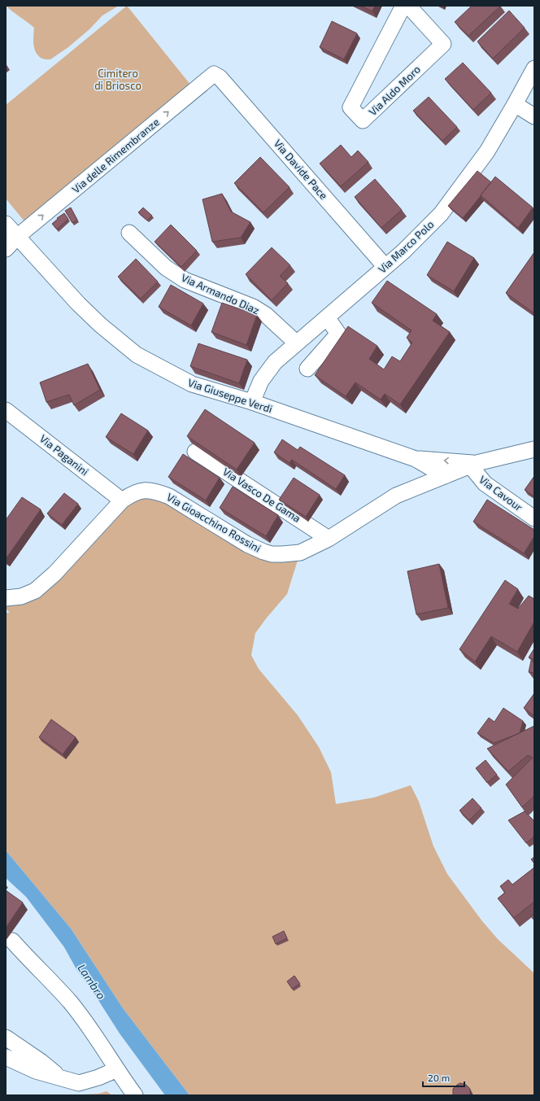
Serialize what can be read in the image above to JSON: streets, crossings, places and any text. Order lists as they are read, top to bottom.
{
  "streets": {
    "street": [
      "Via Aldo Moro",
      "Via delle Rimembranze",
      "Via Davide Pace",
      "Via Marco Polo",
      "Via Armando Diaz",
      "Via Giuseppe Verdi",
      "Via Paganini",
      "Via Cavour",
      "Via Vasco De Gama",
      "Via Gioacchino Rossini"
    ]
  },
  "crossings": [
    ["Via delle Rimembranze", "Via Davide Pace"],
    ["Via delle Rimembranze", "Via Giuseppe Verdi"],
    ["Via Davide Pace", "Via Marco Polo"],
    ["Via Marco Polo", "Via Armando Diaz"],
    ["Via Marco Polo", "Via Giuseppe Verdi"],
    ["Via Giuseppe Verdi", "Via Gioacchino Rossini"],
    ["Via Paganini", "Via Gioacchino Rossini"],
    ["Via Cavour", "Via Gioacchino Rossini"],
    ["Via Vasco De Gama", "Via Gioacchino Rossini"]
  ],
  "one_way": ["Via delle Rimembranze"],
  "water": ["Lambro"],
  "parks": ["Cimitero di Briosco"],
  "scale_bar": "20 m"
}
